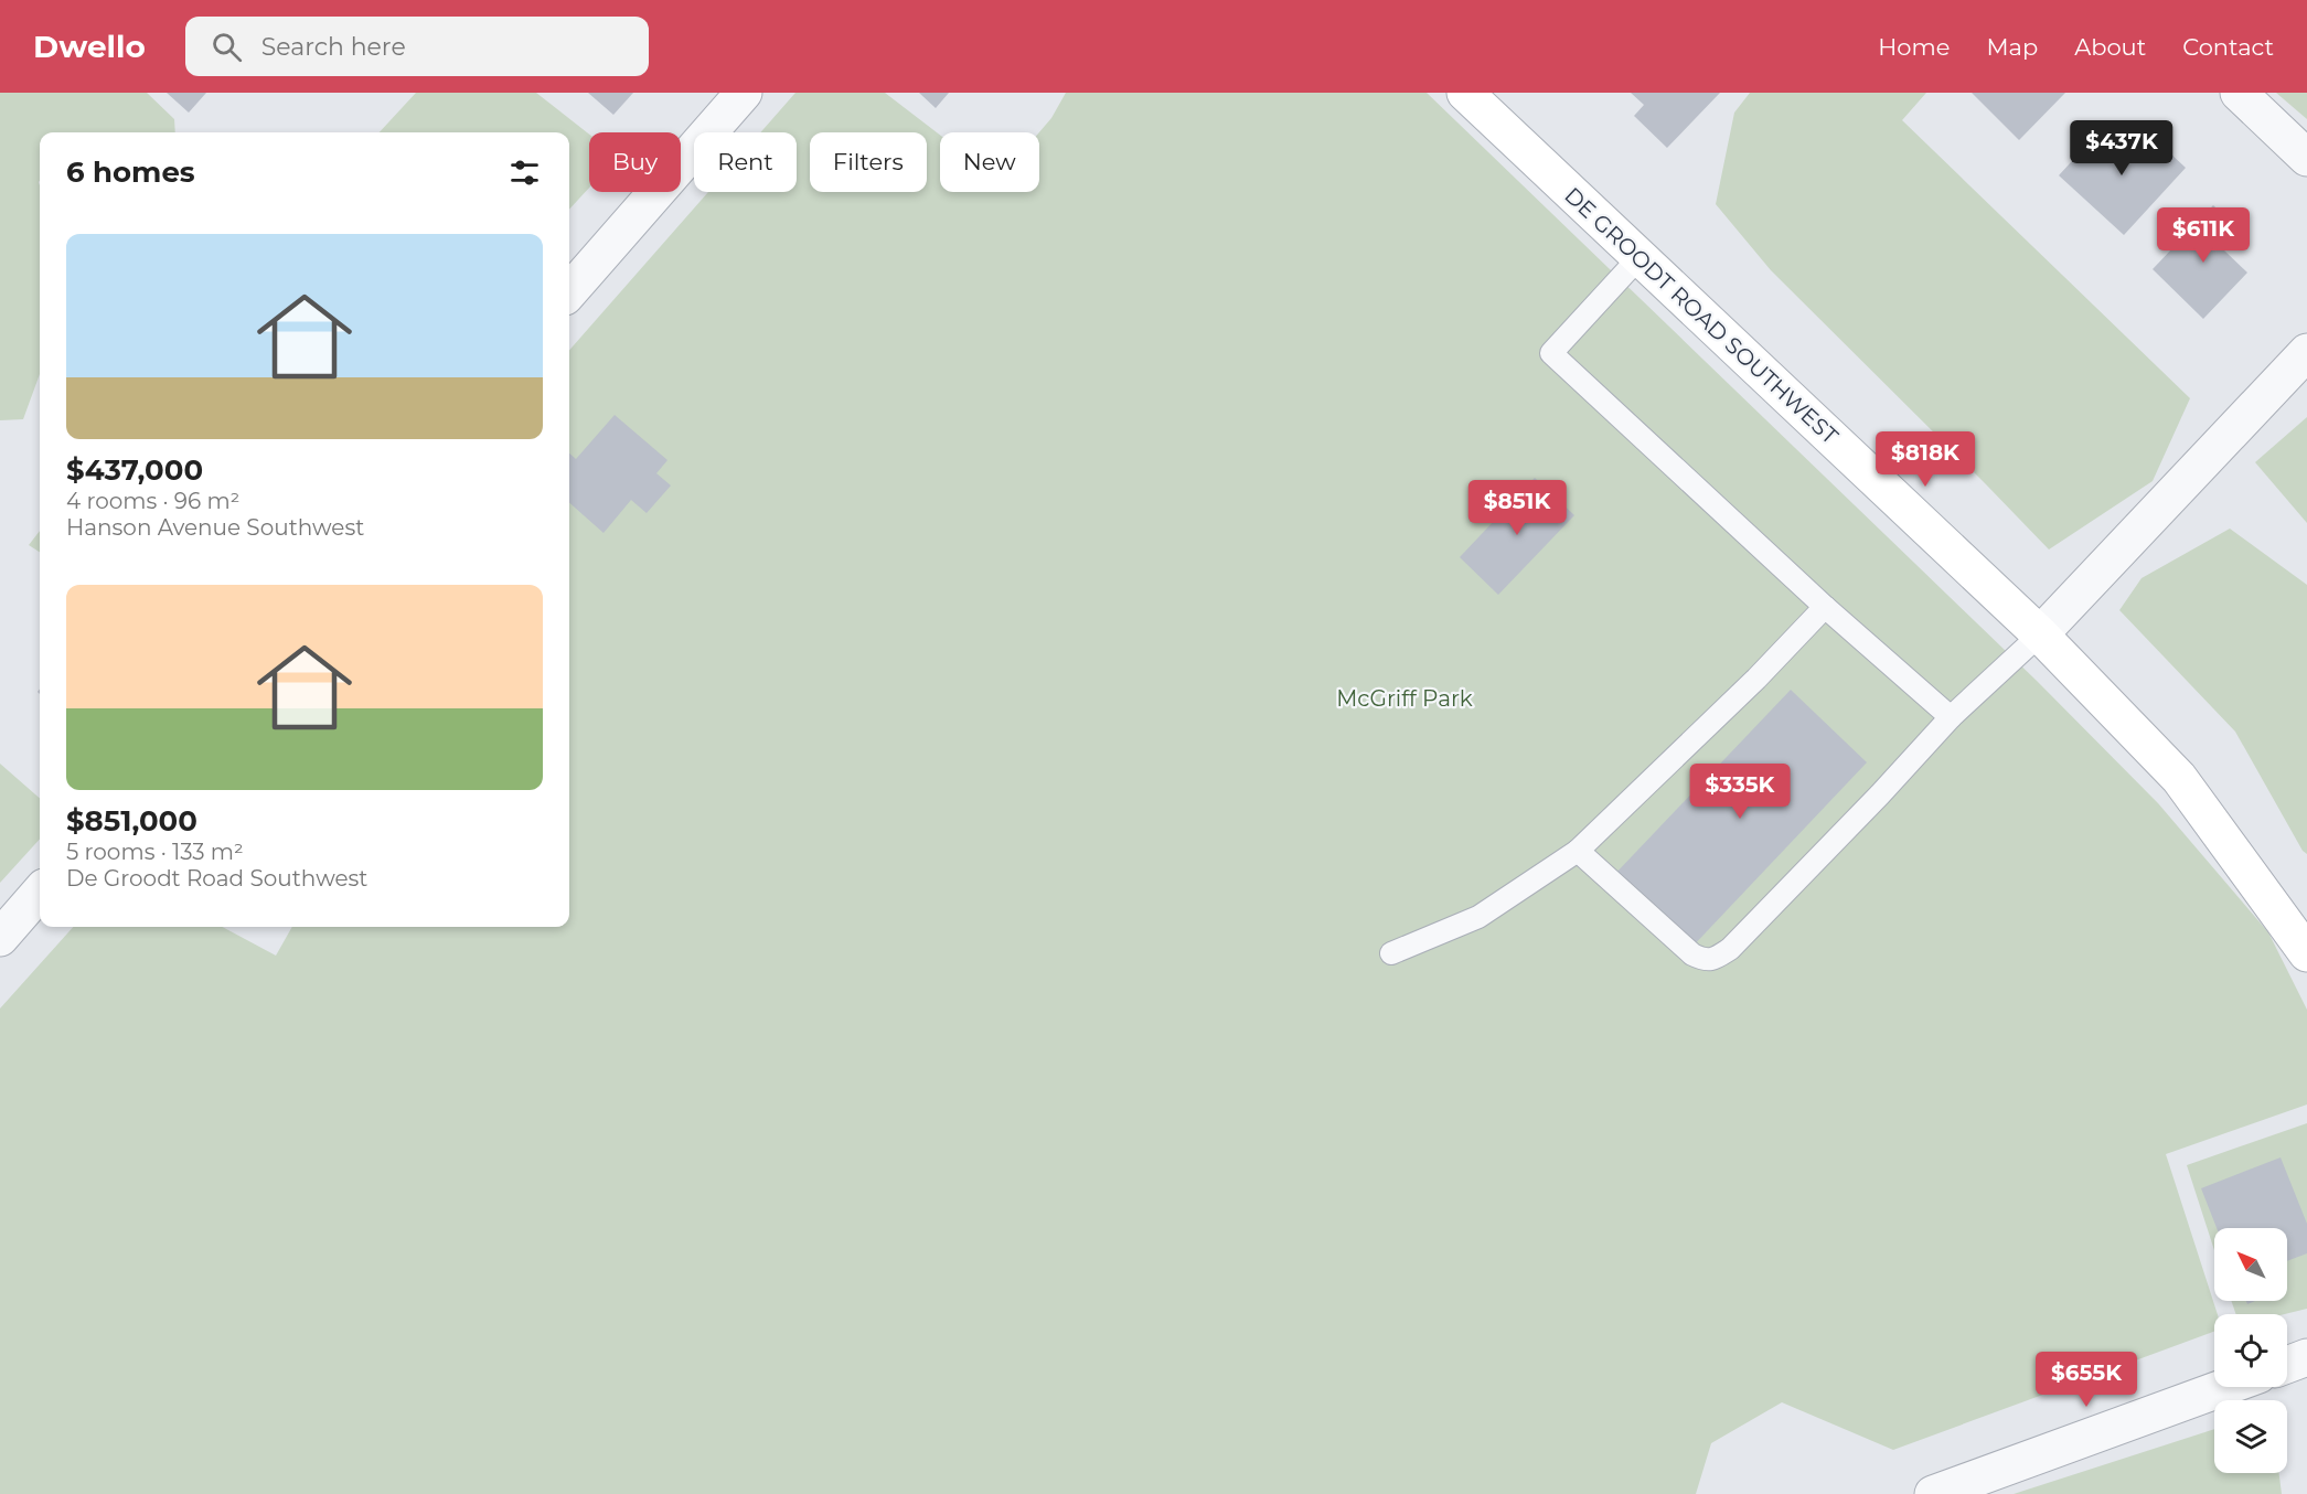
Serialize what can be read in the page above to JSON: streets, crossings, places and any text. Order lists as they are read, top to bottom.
{
  "streets": {
    "street": ["DE GROODT ROAD SOUTHWEST"]
  },
  "parks": ["McGriff Park"],
  "north": "top left",
  "page": {
    "header": "Dwello",
    "search": "Search here",
    "nav": [
      "Home",
      "Map",
      "About",
      "Contact"
    ],
    "price": [
      "$437K",
      "$611K",
      "$818K",
      "$851K",
      "$335K",
      "$655K"
    ],
    "chip": [
      "Buy",
      "Rent",
      "Filters",
      "New"
    ],
    "heading": "6 homes",
    "list": [
      {
        "name": "$437,000",
        "note": "4 rooms · 96 m² · Hanson Avenue Southwest"
      },
      {
        "name": "$851,000",
        "note": "5 rooms · 133 m² · De Groodt Road Southwest"
      }
    ]
  }
}
